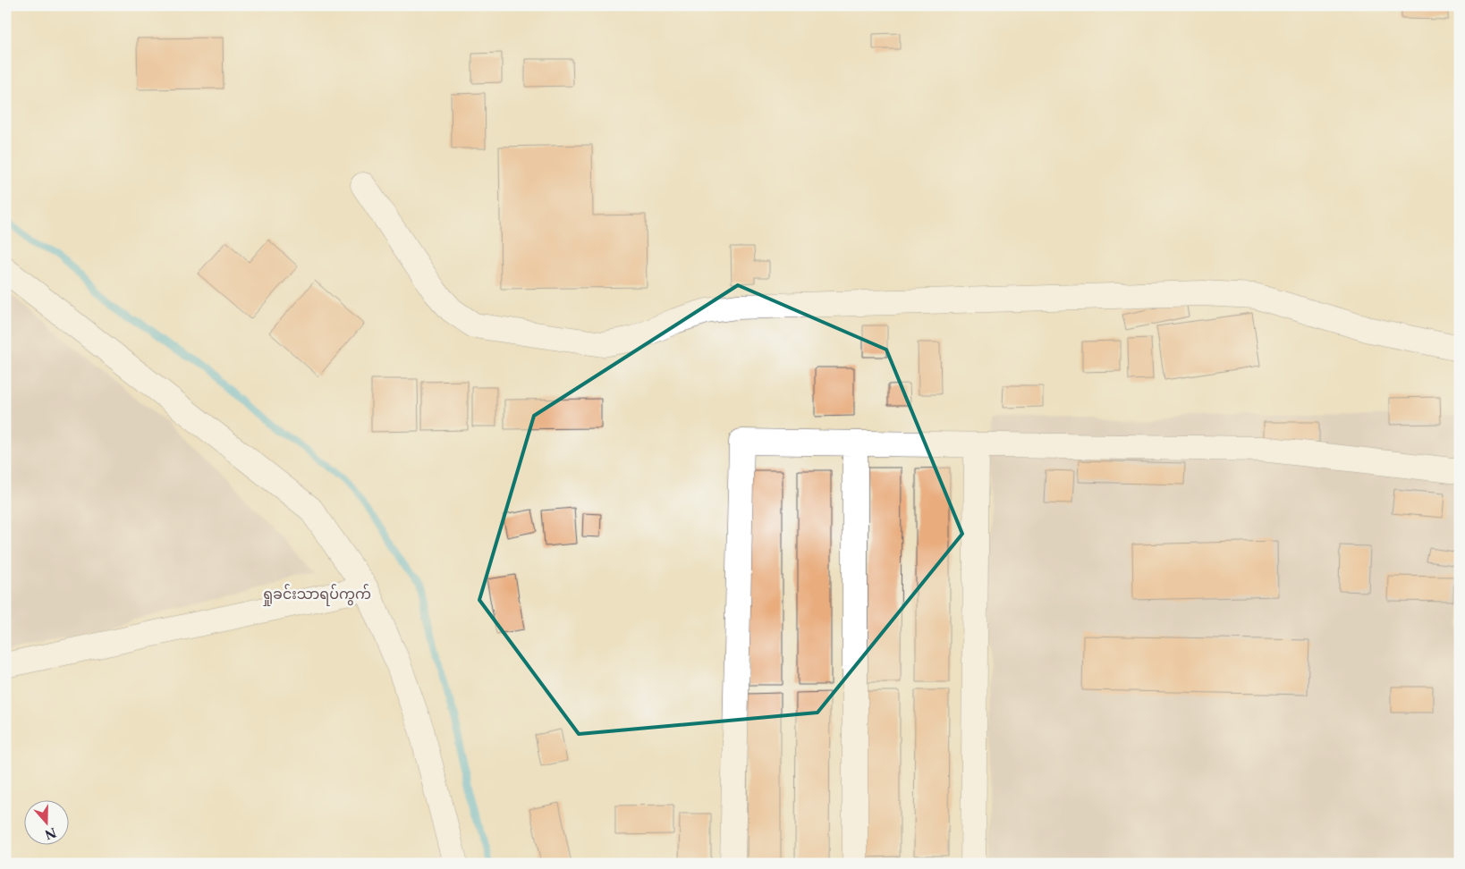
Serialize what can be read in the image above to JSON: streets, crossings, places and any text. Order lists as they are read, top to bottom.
{
  "districts": ["ရှုခင်းသာရပ်ကွက်"],
  "north": "bottom"
}
